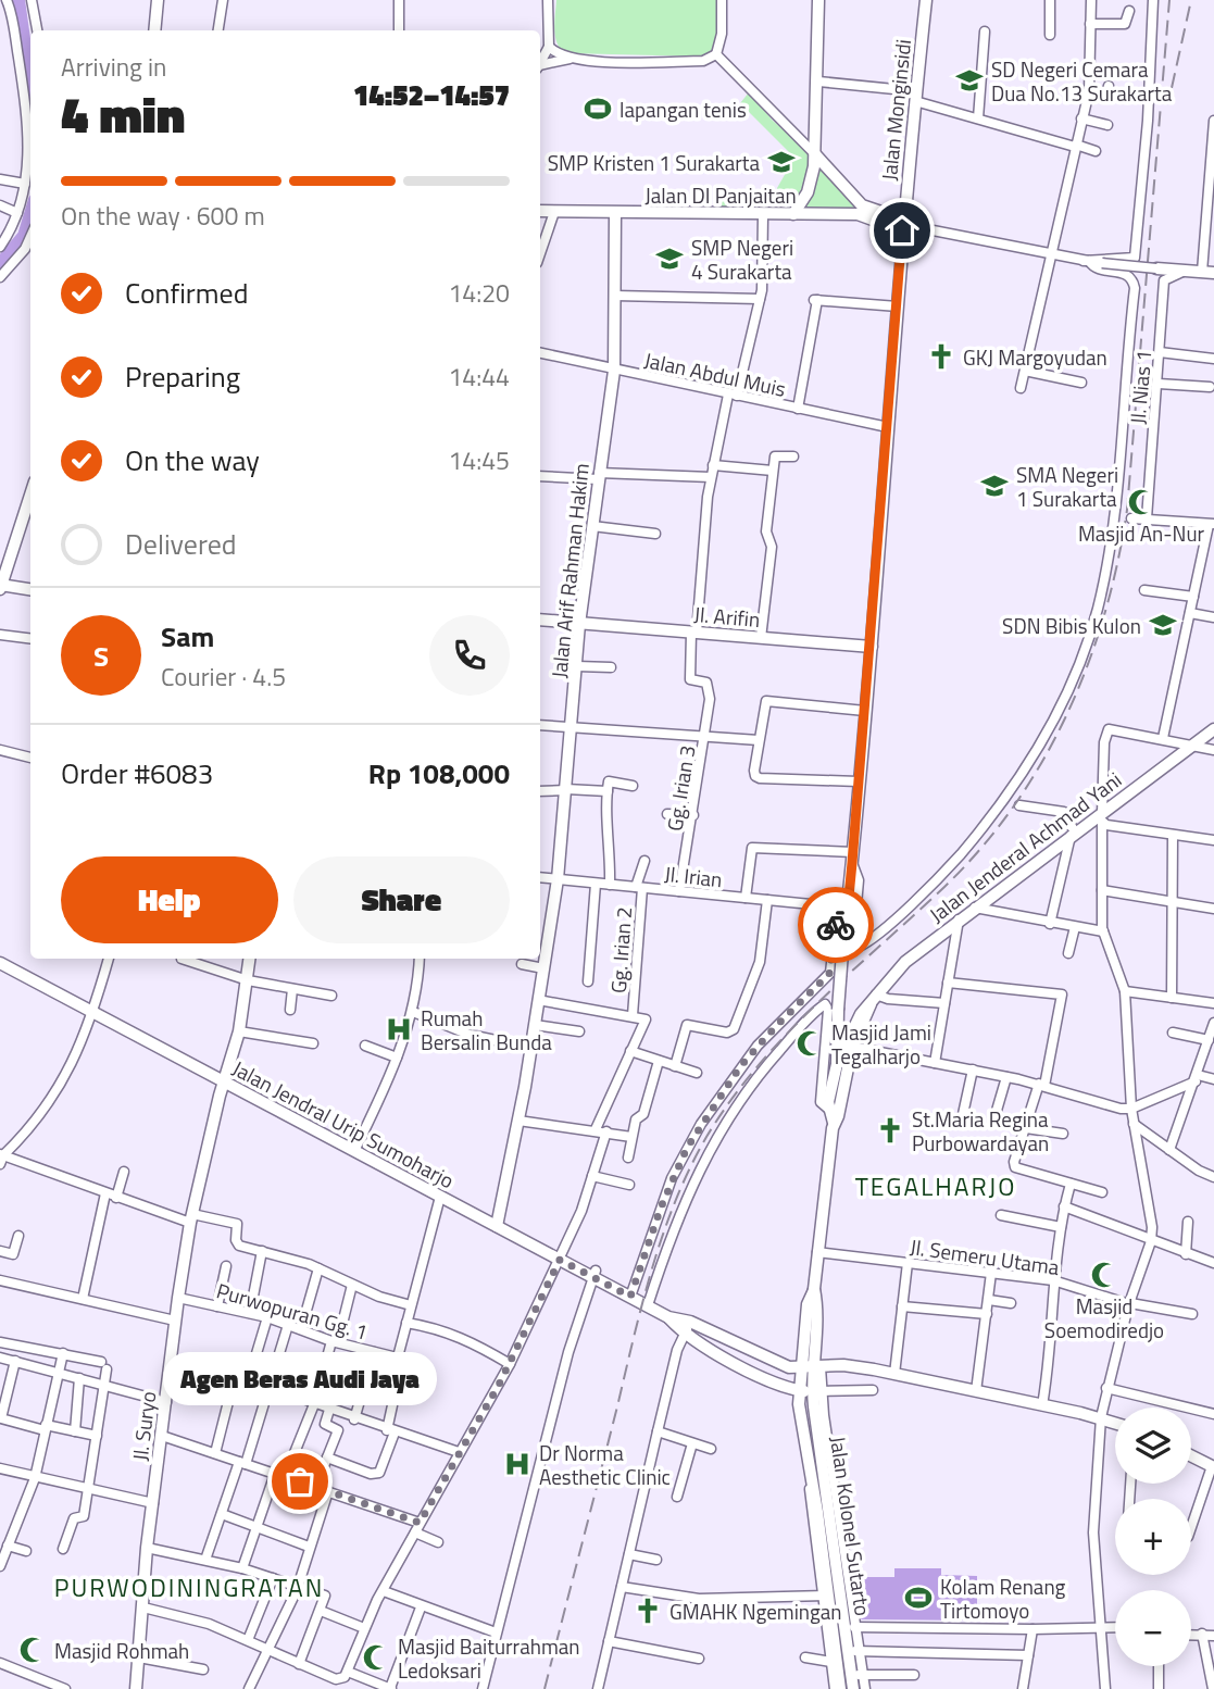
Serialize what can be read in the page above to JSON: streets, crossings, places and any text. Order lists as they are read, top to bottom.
{
  "streets": {
    "main road": [
      "Jalan Monginsidi",
      "Jalan DI Panjaitan",
      "Jalan Arif Rahman Hakim",
      "Jl. Arifin",
      "Jalan Jenderal Achmad Yani",
      "Jalan Jendral Urip Sumoharjo",
      "Jl. Suryo",
      "Jalan Kolonel Sutarto"
    ],
    "street": [
      "Jalan Abdul Muis",
      "Jl. Nias 1",
      "Gg. Irian 3",
      "Jl. Irian",
      "Gg. Irian 2",
      "Jl. Semeru Utama",
      "Purwopuran Gg. 1"
    ]
  },
  "crossings": [
    ["Jalan Monginsidi", "Jalan DI Panjaitan"],
    ["Jalan Monginsidi", "Jalan Abdul Muis"],
    ["Jalan Monginsidi", "Jl. Arifin"],
    ["Jalan Monginsidi", "Jalan Jenderal Achmad Yani"],
    ["Jalan Monginsidi", "Jl. Irian"],
    ["Jalan DI Panjaitan", "Jalan Arif Rahman Hakim"],
    ["Jalan Abdul Muis", "Jalan Arif Rahman Hakim"],
    ["Jalan Arif Rahman Hakim", "Jl. Arifin"],
    ["Jalan Arif Rahman Hakim", "Jl. Irian"],
    ["Jalan Arif Rahman Hakim", "Jalan Jendral Urip Sumoharjo"],
    ["Jl. Arifin", "Gg. Irian 3"],
    ["Gg. Irian 3", "Jl. Irian"],
    ["Jalan Jenderal Achmad Yani", "Jalan Jendral Urip Sumoharjo"],
    ["Jalan Jenderal Achmad Yani", "Jl. Semeru Utama"],
    ["Jalan Jenderal Achmad Yani", "Jalan Kolonel Sutarto"],
    ["Jl. Irian", "Gg. Irian 2"],
    ["Jalan Jendral Urip Sumoharjo", "Jl. Suryo"],
    ["Jalan Jendral Urip Sumoharjo", "Jalan Kolonel Sutarto"],
    ["Purwopuran Gg. 1", "Jl. Suryo"]
  ],
  "districts": ["TEGALHARJO", "PURWODININGRATAN"],
  "places": {
    "school or university": [
      "SD Negeri Cemara Dua No.13 Surakarta",
      "SMP Kristen 1 Surakarta",
      "SMP Negeri 4 Surakarta",
      "SMA Negeri 1 Surakarta",
      "SDN Bibis Kulon"
    ],
    "sports": ["lapangan tenis", "Kolam Renang Tirtomoyo"],
    "church": ["GKJ Margoyudan", "St.Maria Regina Purbowardayan", "GMAHK Ngemingan"],
    "mosque": [
      "Masjid An-Nur",
      "Masjid Jami Tegalharjo",
      "Masjid Soemodiredjo",
      "Masjid Rohmah",
      "Masjid Baiturrahman Ledoksari"
    ],
    "hospital": ["Rumah Bersalin Bunda", "Dr Norma Aesthetic Clinic"],
    "other": ["Agen Beras Audi Jaya"]
  },
  "page": {
    "heading": ["4 min", "Arriving in", "14:52–14:57"],
    "panel": [
      "Sam",
      "Courier · 4.5",
      "Order #6083",
      "Rp 108,000"
    ],
    "bar": "On the way · 600 m",
    "list": [
      ["Confirmed", "14:20"],
      ["Preparing", "14:44"],
      ["On the way", "14:45"],
      "Delivered"
    ],
    "round": "S",
    "buttons": ["Help", "Share"],
    "bubble": "Agen Beras Audi Jaya",
    "map_buttons": ["+", "−"]
  }
}
